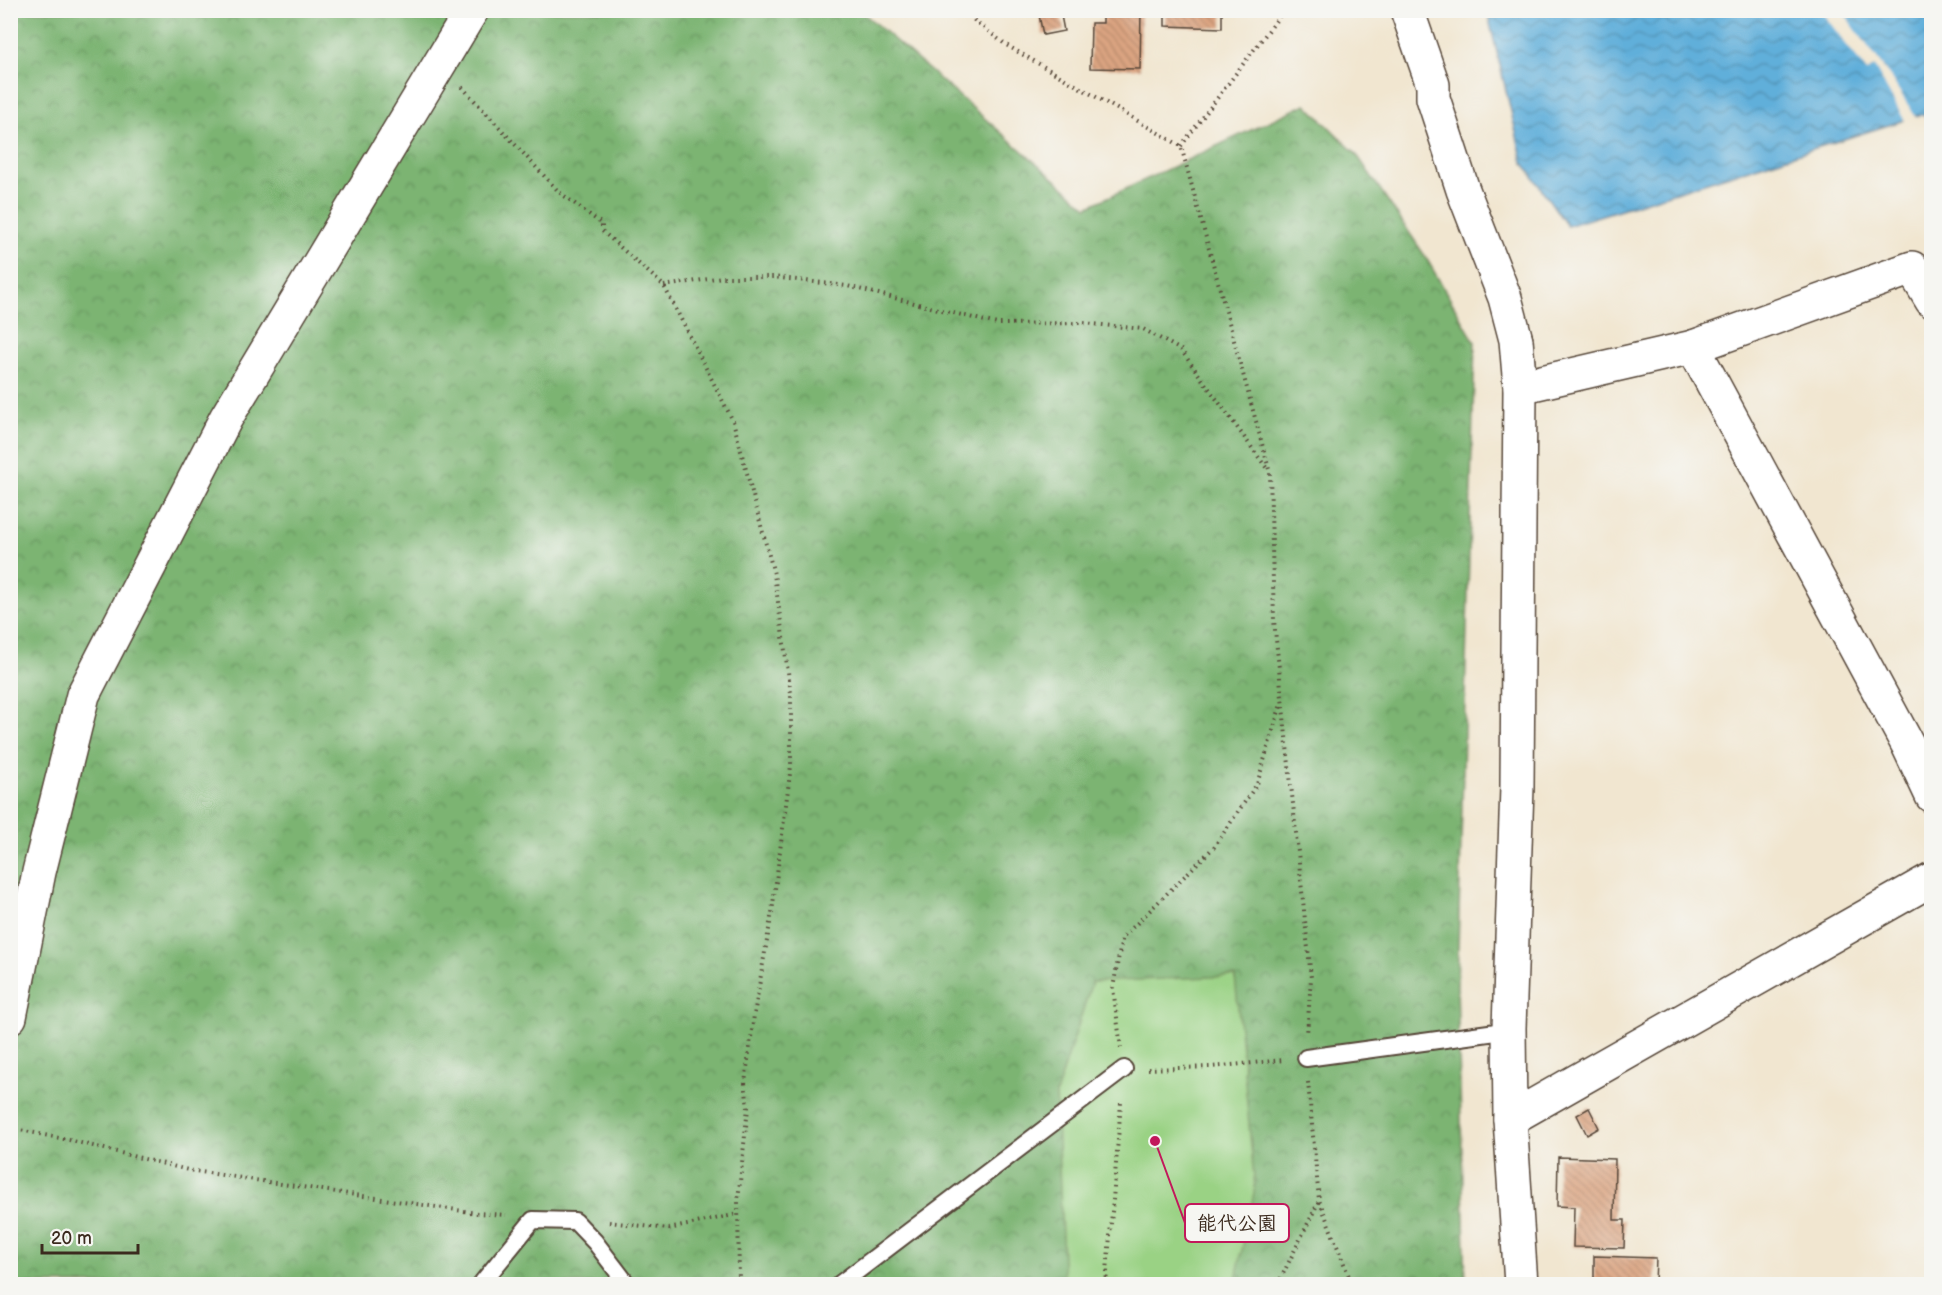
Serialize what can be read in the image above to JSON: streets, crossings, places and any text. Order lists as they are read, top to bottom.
{
  "places": ["能代公園"],
  "scale_bar": "20 m"
}
